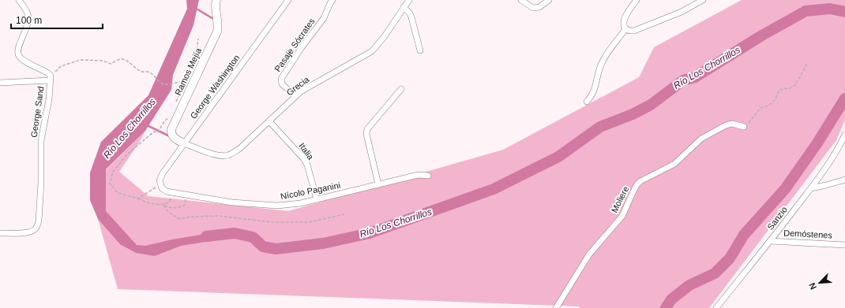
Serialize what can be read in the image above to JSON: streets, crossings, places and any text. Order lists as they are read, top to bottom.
{
  "streets": {
    "street": [
      "Pasaje Sócrates",
      "Ramos Mejía",
      "Grecia",
      "George Washington",
      "George Sand",
      "Italia",
      "Nícolo Paganini",
      "Moliere",
      "Sanzio",
      "Demóstenes"
    ]
  },
  "crossings": [
    ["Pasaje Sócrates", "Grecia"],
    ["Ramos Mejía", "Grecia"],
    ["Ramos Mejía", "George Washington"],
    ["Grecia", "George Washington"],
    ["Grecia", "Italia"],
    ["George Washington", "Nícolo Paganini"],
    ["Italia", "Nícolo Paganini"],
    ["Sanzio", "Demóstenes"]
  ],
  "water": ["Río Los Chorrillos"],
  "scale_bar": "100 m",
  "north": "bottom left"
}
